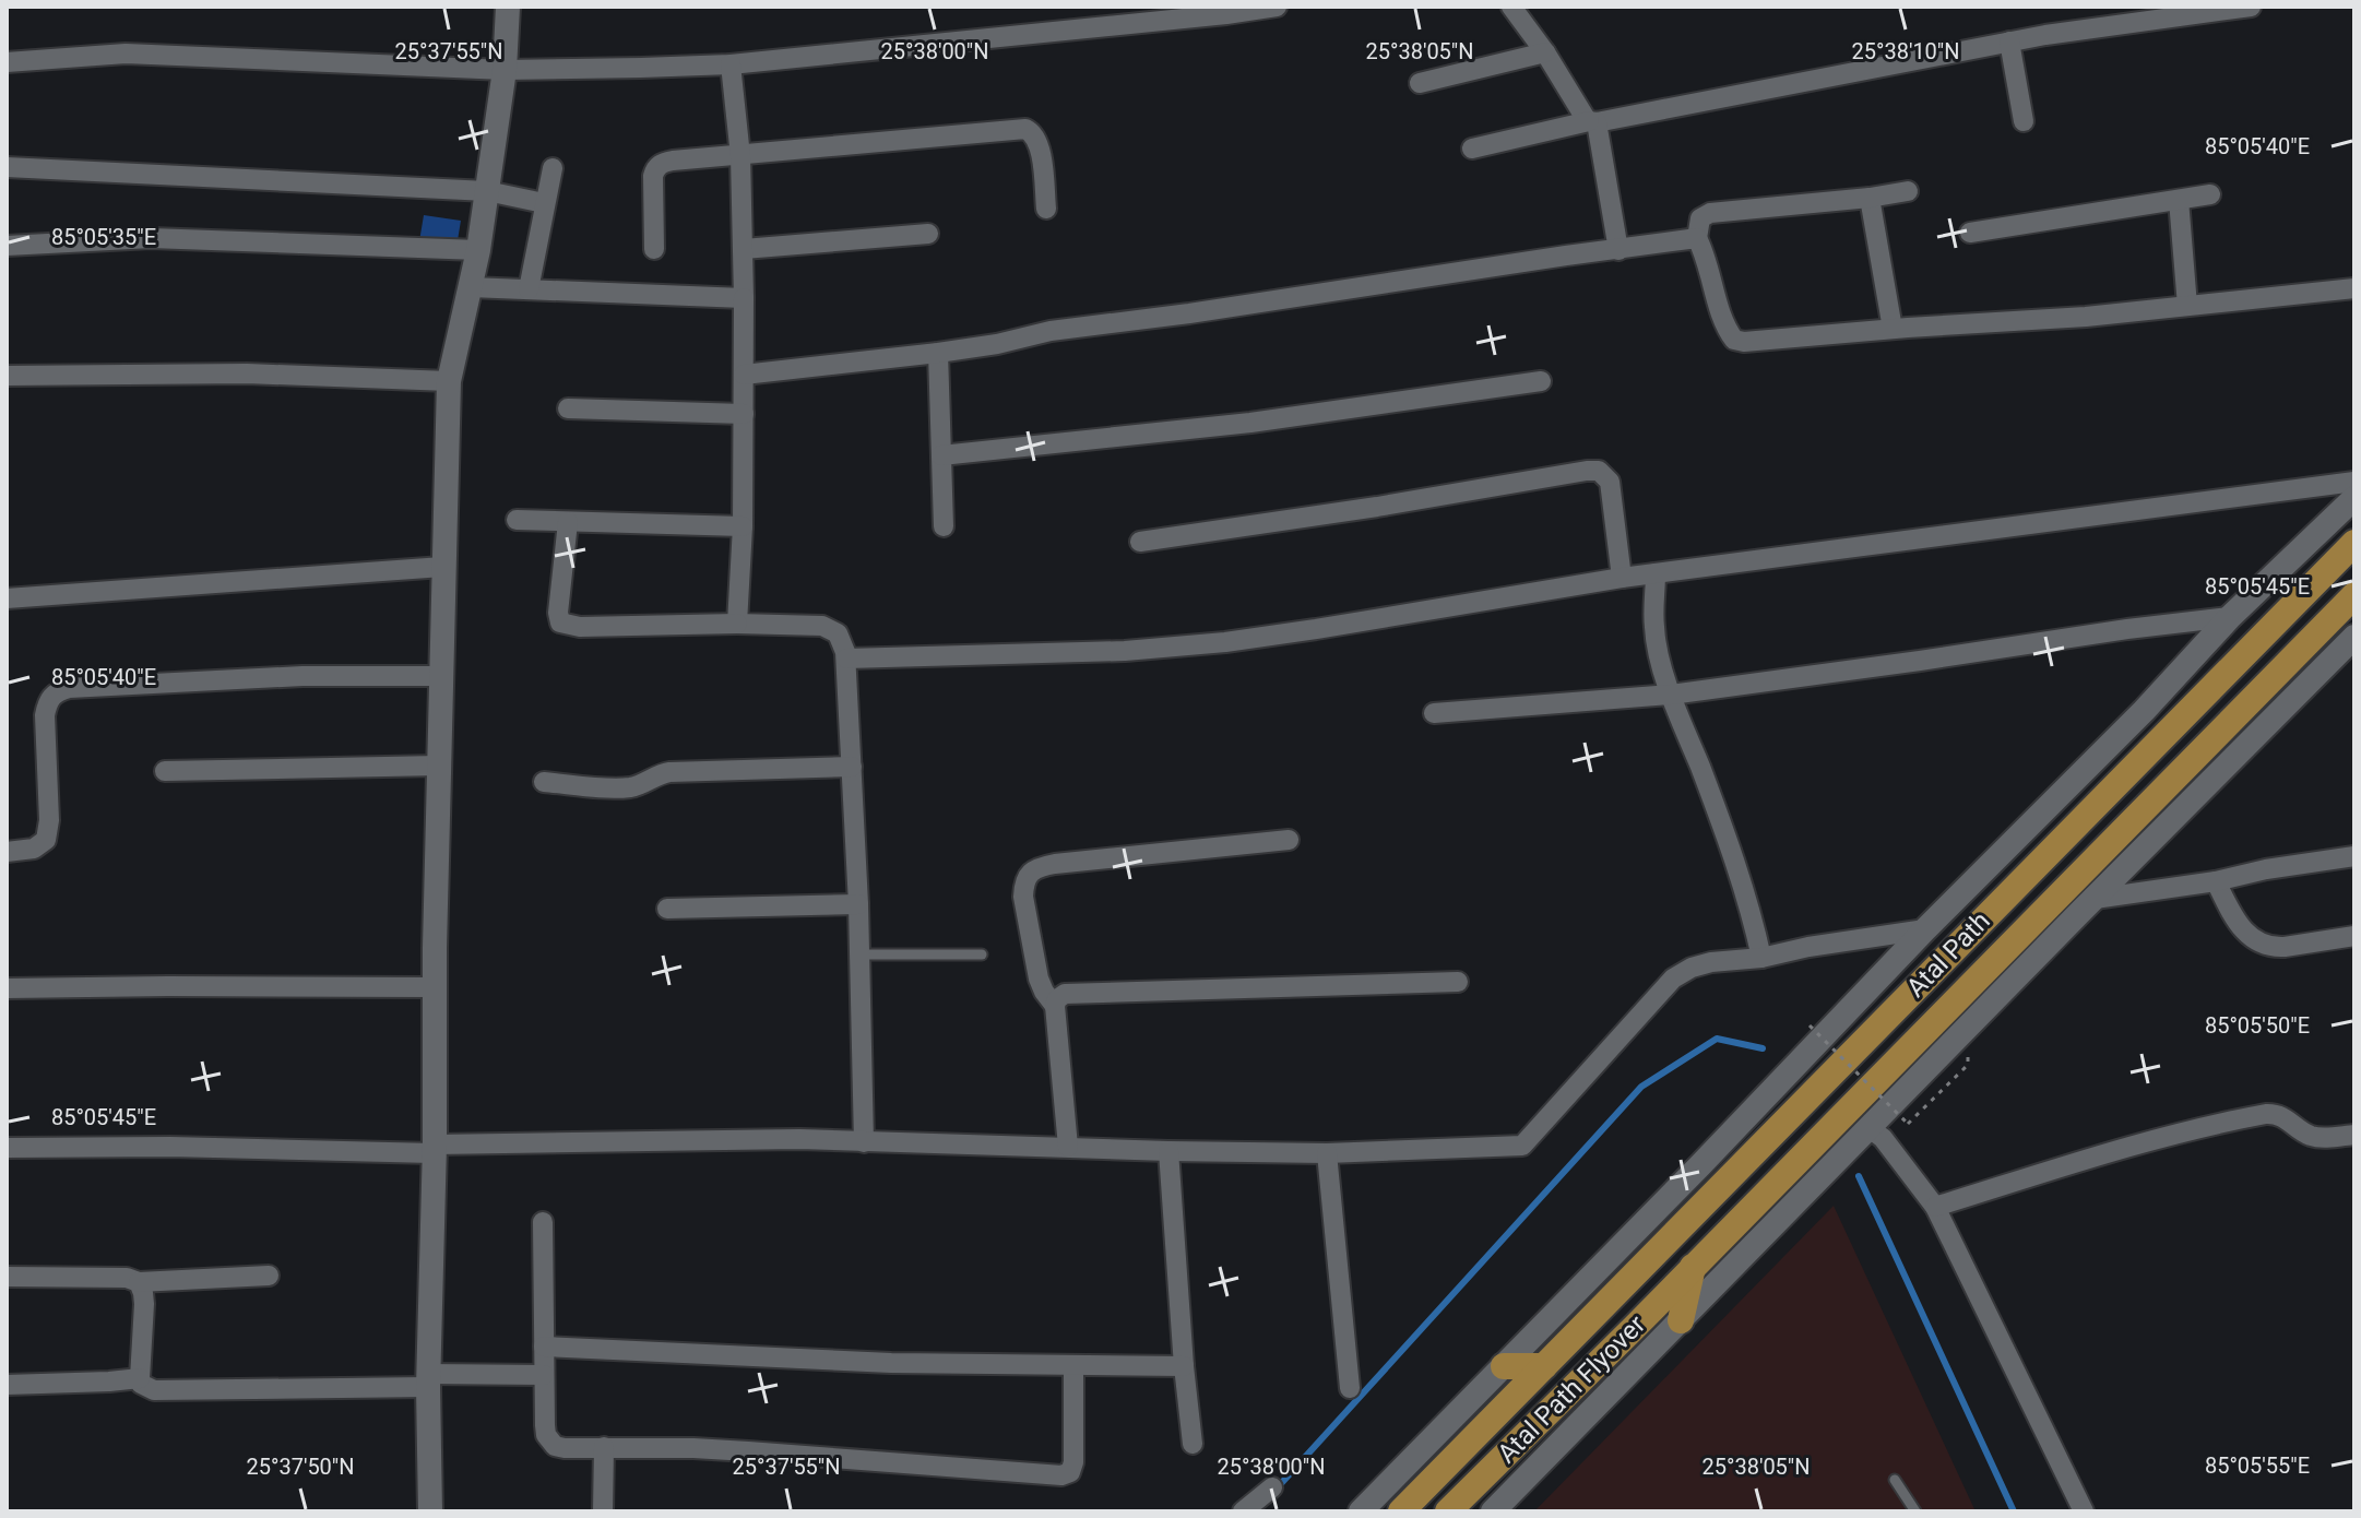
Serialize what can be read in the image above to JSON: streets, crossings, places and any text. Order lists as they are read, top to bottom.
{
  "streets": {
    "main road": ["Atal Path", "Atal Path Flyover"]
  },
  "crossings": [
    ["Atal Path", "Atal Path Flyover"]
  ],
  "coordinates": [
    "25°37'55\"N",
    "25°38'00\"N",
    "25°38'05\"N",
    "25°38'10\"N",
    "85°05'40\"E",
    "85°05'35\"E",
    "85°05'45\"E",
    "85°05'50\"E",
    "85°05'55\"E",
    "25°37'50\"N"
  ]
}
